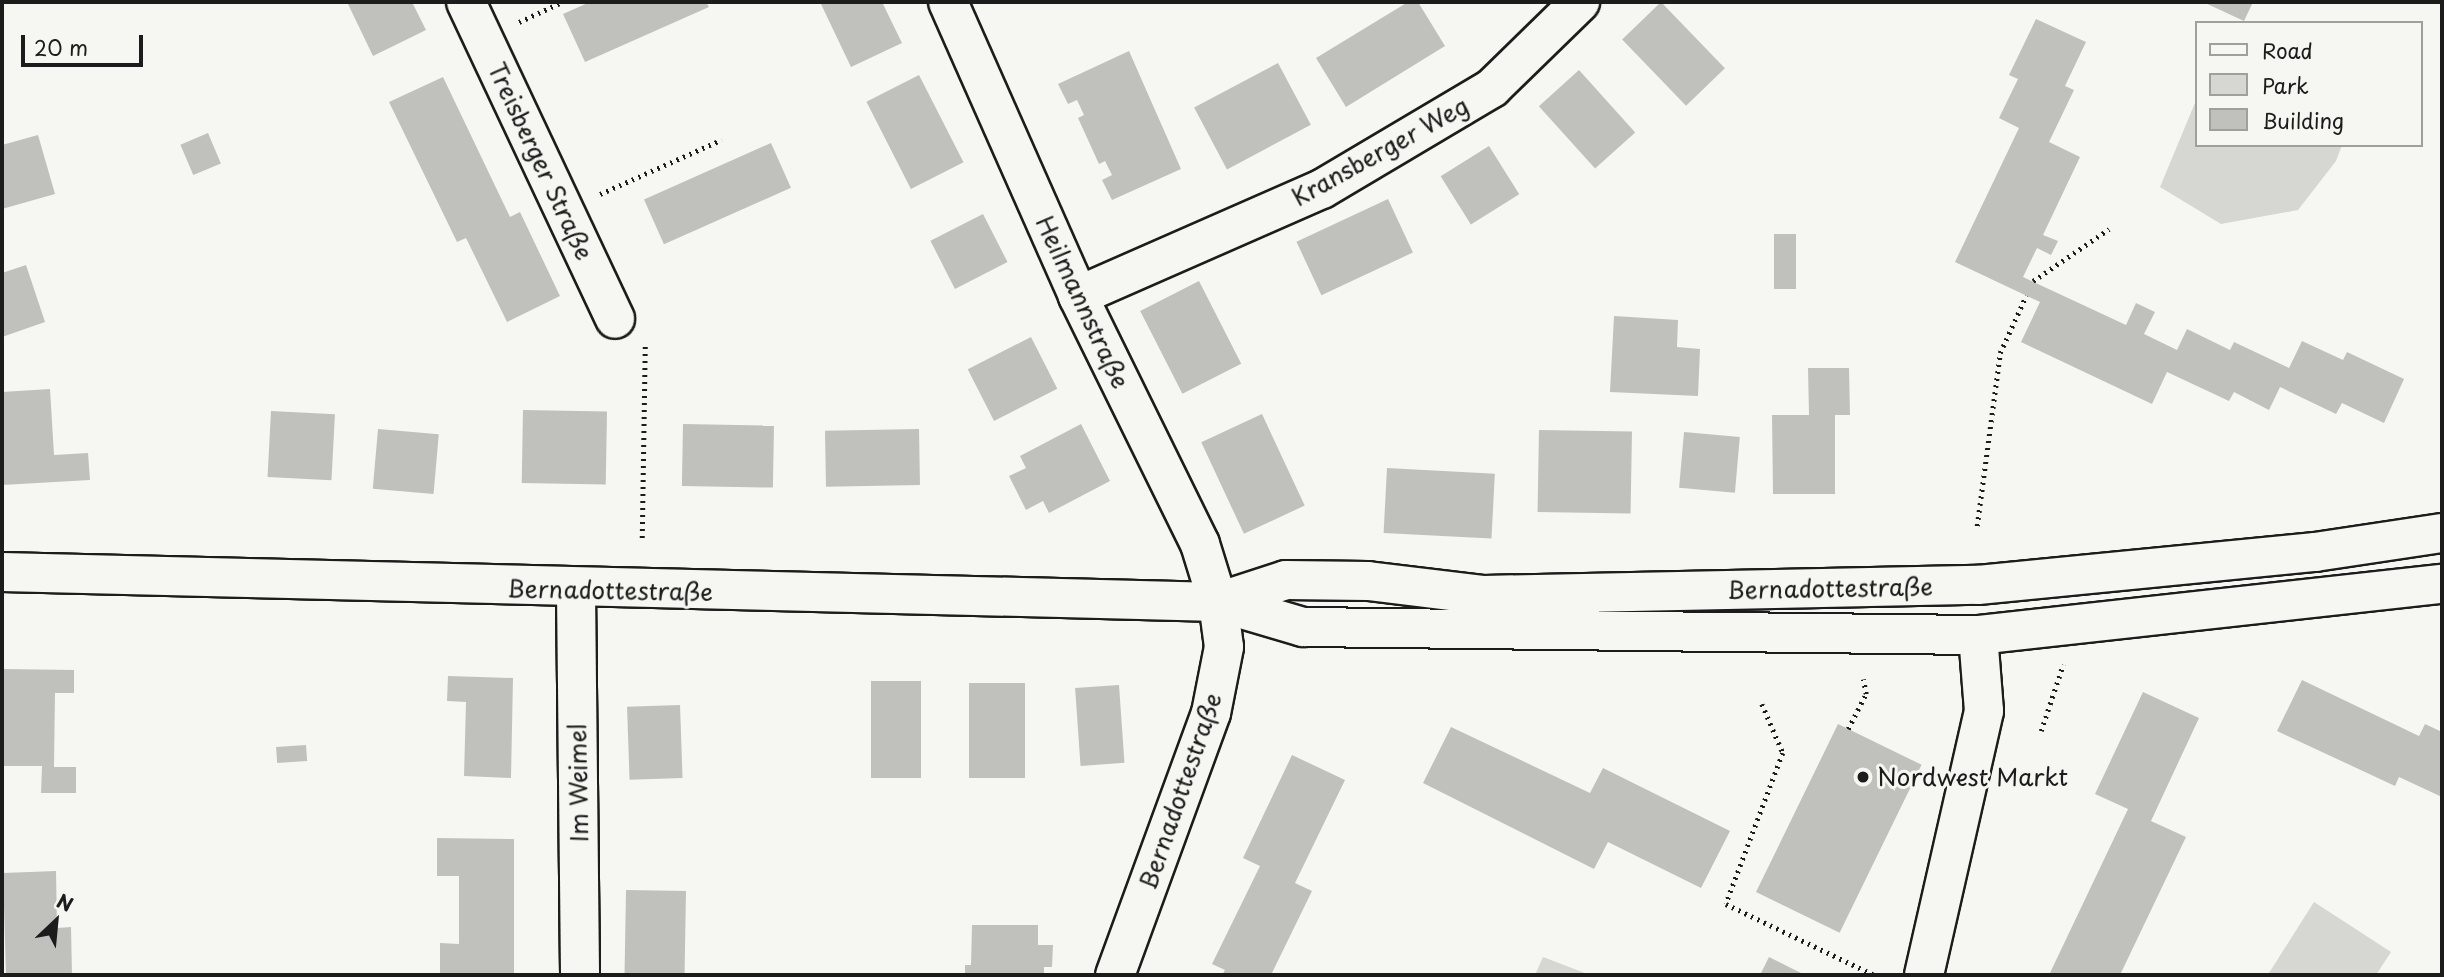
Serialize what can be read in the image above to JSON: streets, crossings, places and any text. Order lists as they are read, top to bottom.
{
  "streets": {
    "street": [
      "Kransberger Weg",
      "Treisberger Straße",
      "Heilmannstraße",
      "Bernadottestraße",
      "Im Weimel"
    ]
  },
  "crossings": [
    ["Kransberger Weg", "Heilmannstraße"],
    ["Heilmannstraße", "Bernadottestraße"],
    ["Bernadottestraße", "Im Weimel"]
  ],
  "places": ["Nordwest Markt"],
  "legend": ["Road", "Park", "Building"],
  "scale_bar": "20 m",
  "north": "top right"
}
